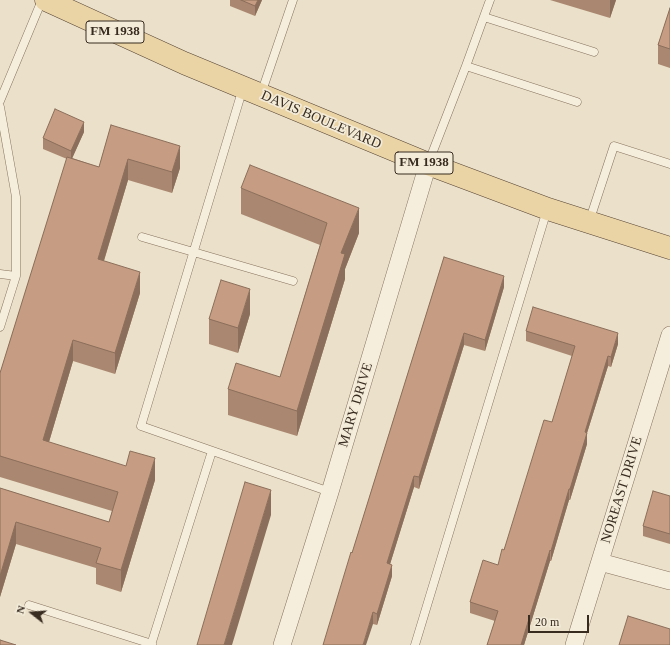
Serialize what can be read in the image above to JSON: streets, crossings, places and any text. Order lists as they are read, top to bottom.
{
  "streets": {
    "main road": ["FM 1938", "DAVIS BOULEVARD"],
    "street": ["MARY DRIVE", "NOREAST DRIVE"]
  },
  "crossings": [
    ["DAVIS BOULEVARD", "MARY DRIVE"]
  ],
  "scale_bar": "20 m",
  "north": "left"
}
